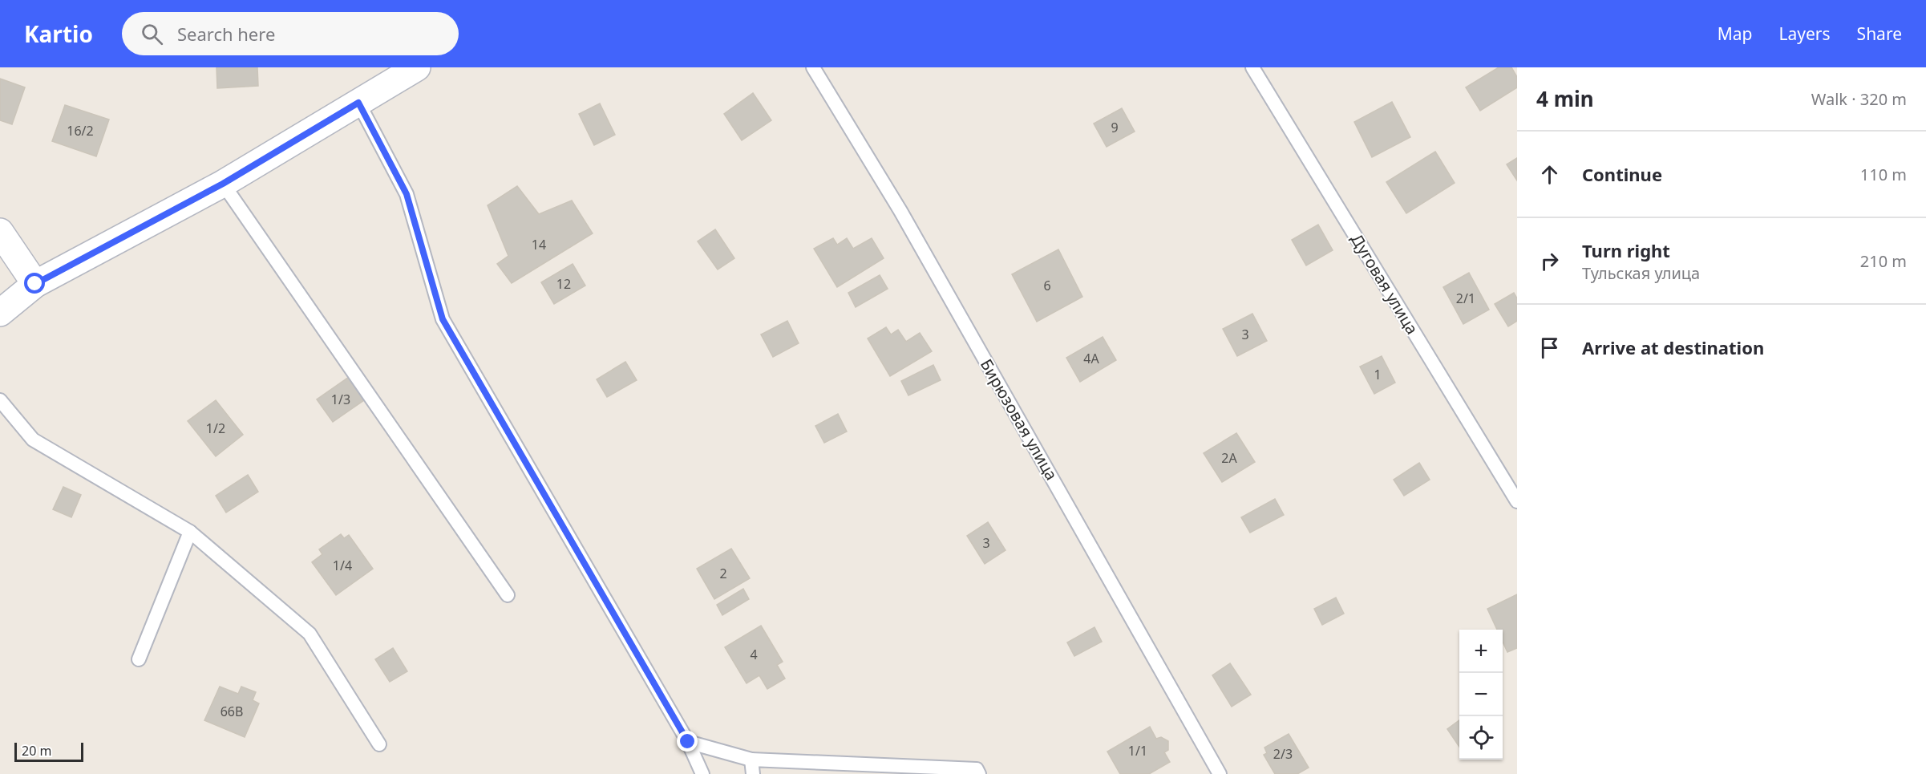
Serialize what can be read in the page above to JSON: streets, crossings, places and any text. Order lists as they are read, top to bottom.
{
  "streets": {
    "lane": ["Дуговая улица", "Бирюзовая улица"]
  },
  "house_numbers": [
    "9",
    "16/2",
    "14",
    "12",
    "6",
    "2/1",
    "3",
    "4А",
    "1",
    "1/3",
    "1/2",
    "2А",
    "3",
    "1/4",
    "2",
    "4",
    "66В",
    "1/1",
    "2/3"
  ],
  "scale_bar": "20 m",
  "page": {
    "header": "Kartio",
    "search": "Search here",
    "nav": ["Map", "Layers", "Share"],
    "heading": ["4 min", "Walk · 320 m"],
    "list": [
      ["Continue", "110 m"],
      ["Turn right", "Тульская улица", "210 m"],
      "Arrive at destination"
    ],
    "map_buttons": ["+", "−"],
    "scale": "20 m"
  }
}
